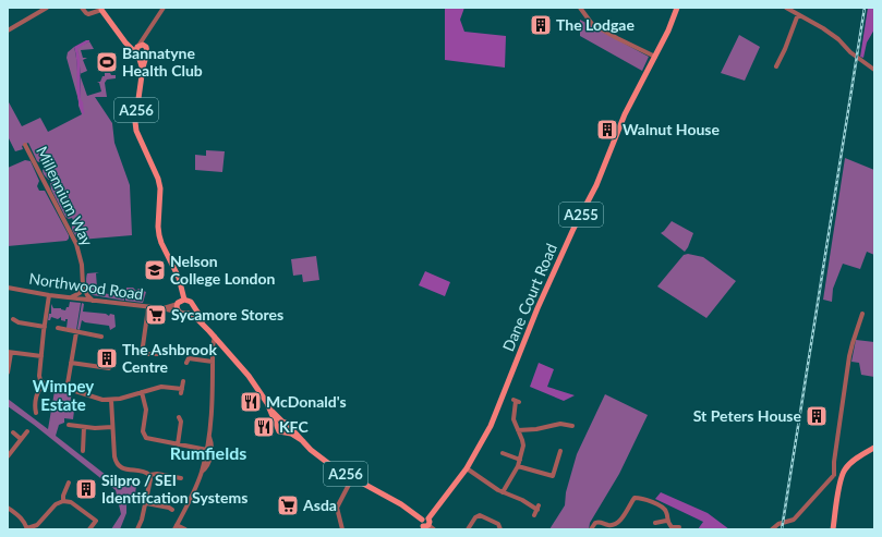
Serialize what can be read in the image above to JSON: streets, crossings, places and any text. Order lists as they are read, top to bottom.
{
  "streets": {
    "main road": ["A256", "A255", "Dane Court Road"],
    "street": ["Millennium Way", "Northwood Road"]
  },
  "crossings": [
    ["A256", "Northwood Road"],
    ["A256", "Dane Court Road"]
  ],
  "districts": ["Wimpey Estate", "Rumfields"],
  "places": {
    "building": [
      "The Lodgae",
      "Walnut House",
      "The Ashbrook Centre",
      "St Peters House",
      "Silpro / SEI Identifcation Systems"
    ],
    "sports": ["Bannatyne Health Club"],
    "school or university": ["Nelson College London"],
    "supermarket": ["Sycamore Stores", "Asda"],
    "restaurant": ["McDonald's", "KFC"]
  }
}
